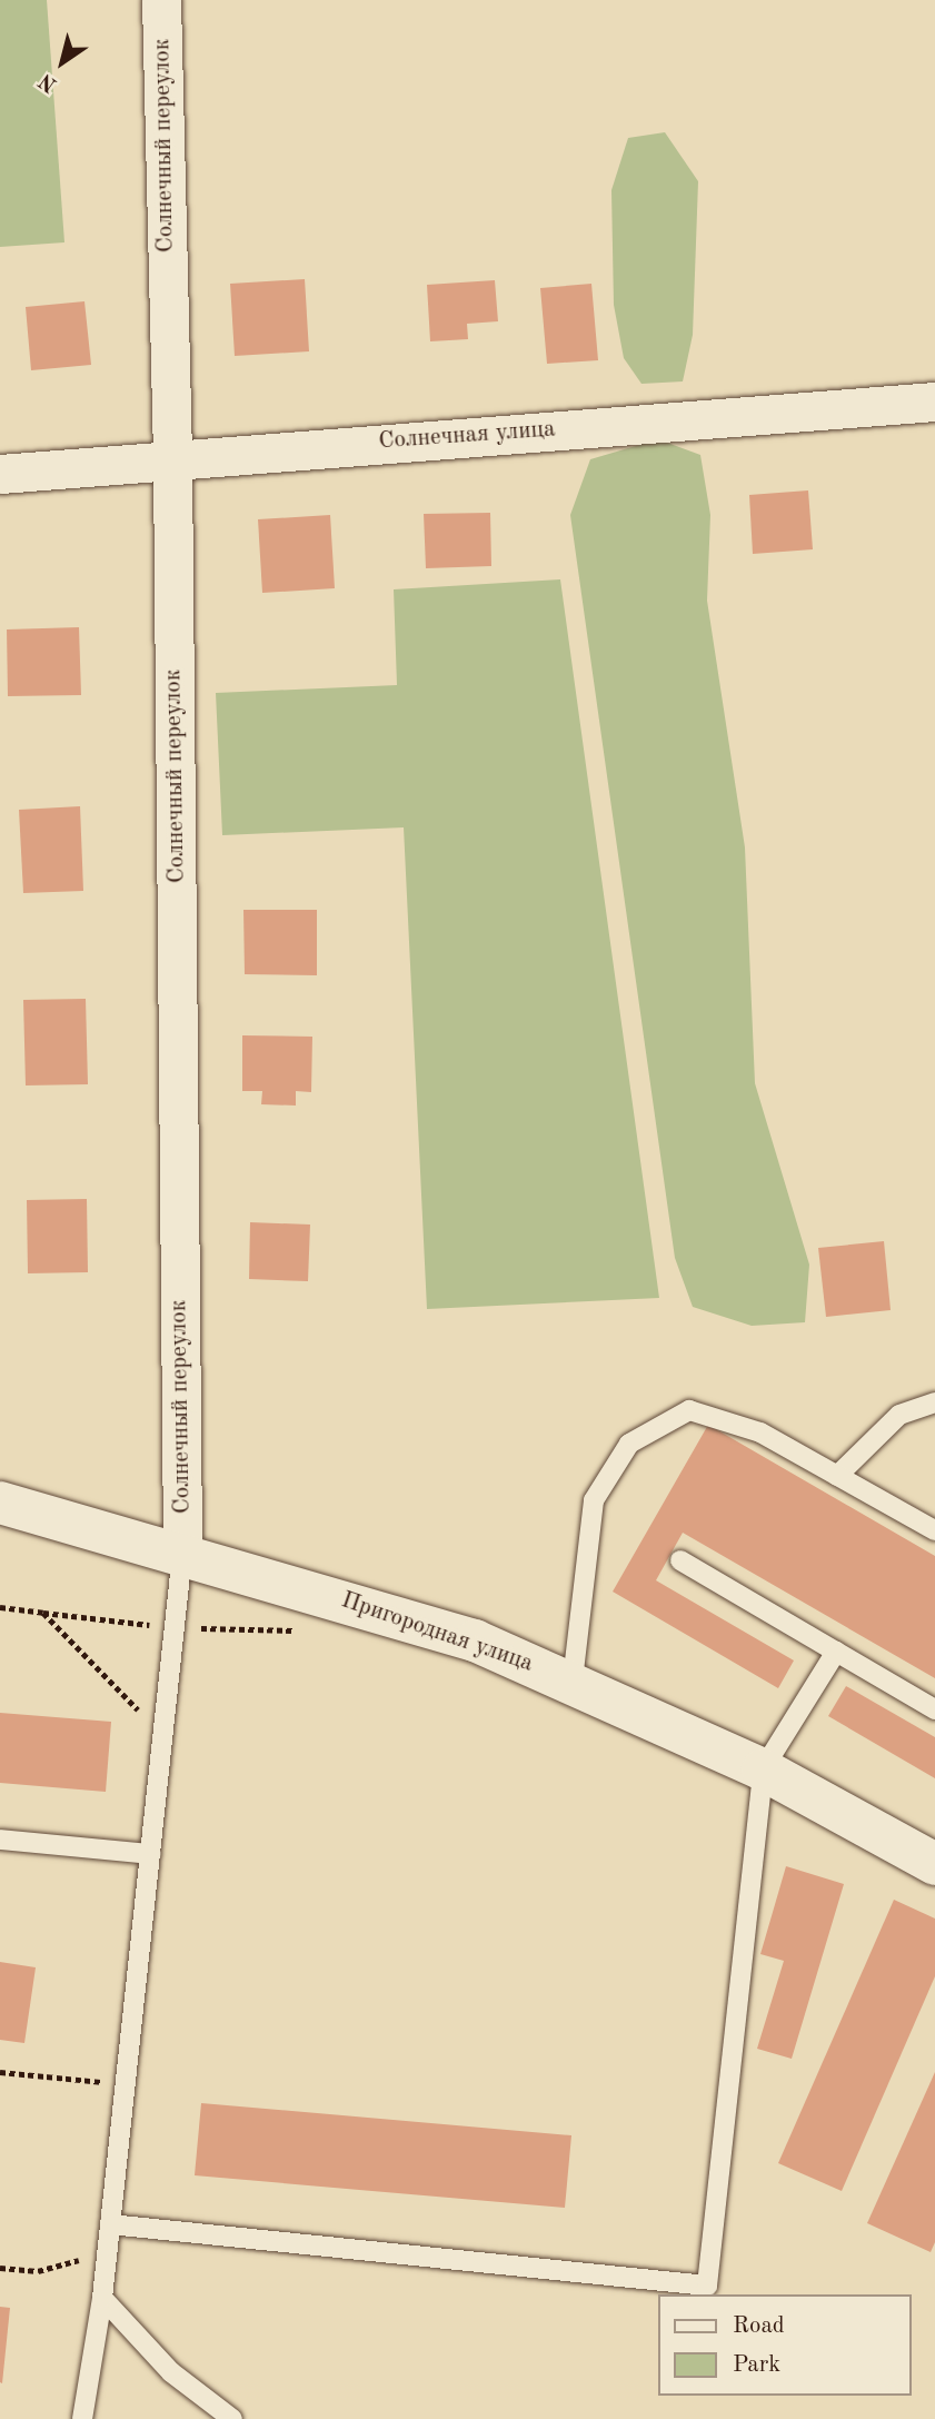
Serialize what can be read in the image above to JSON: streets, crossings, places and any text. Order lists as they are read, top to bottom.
{
  "streets": {
    "street": ["Солнечный переулок", "Солнечная улица", "Пригородная улица"]
  },
  "crossings": [
    ["Солнечный переулок", "Солнечная улица"],
    ["Солнечный переулок", "Пригородная улица"]
  ],
  "legend": ["Road", "Park"],
  "north": "bottom left"
}
